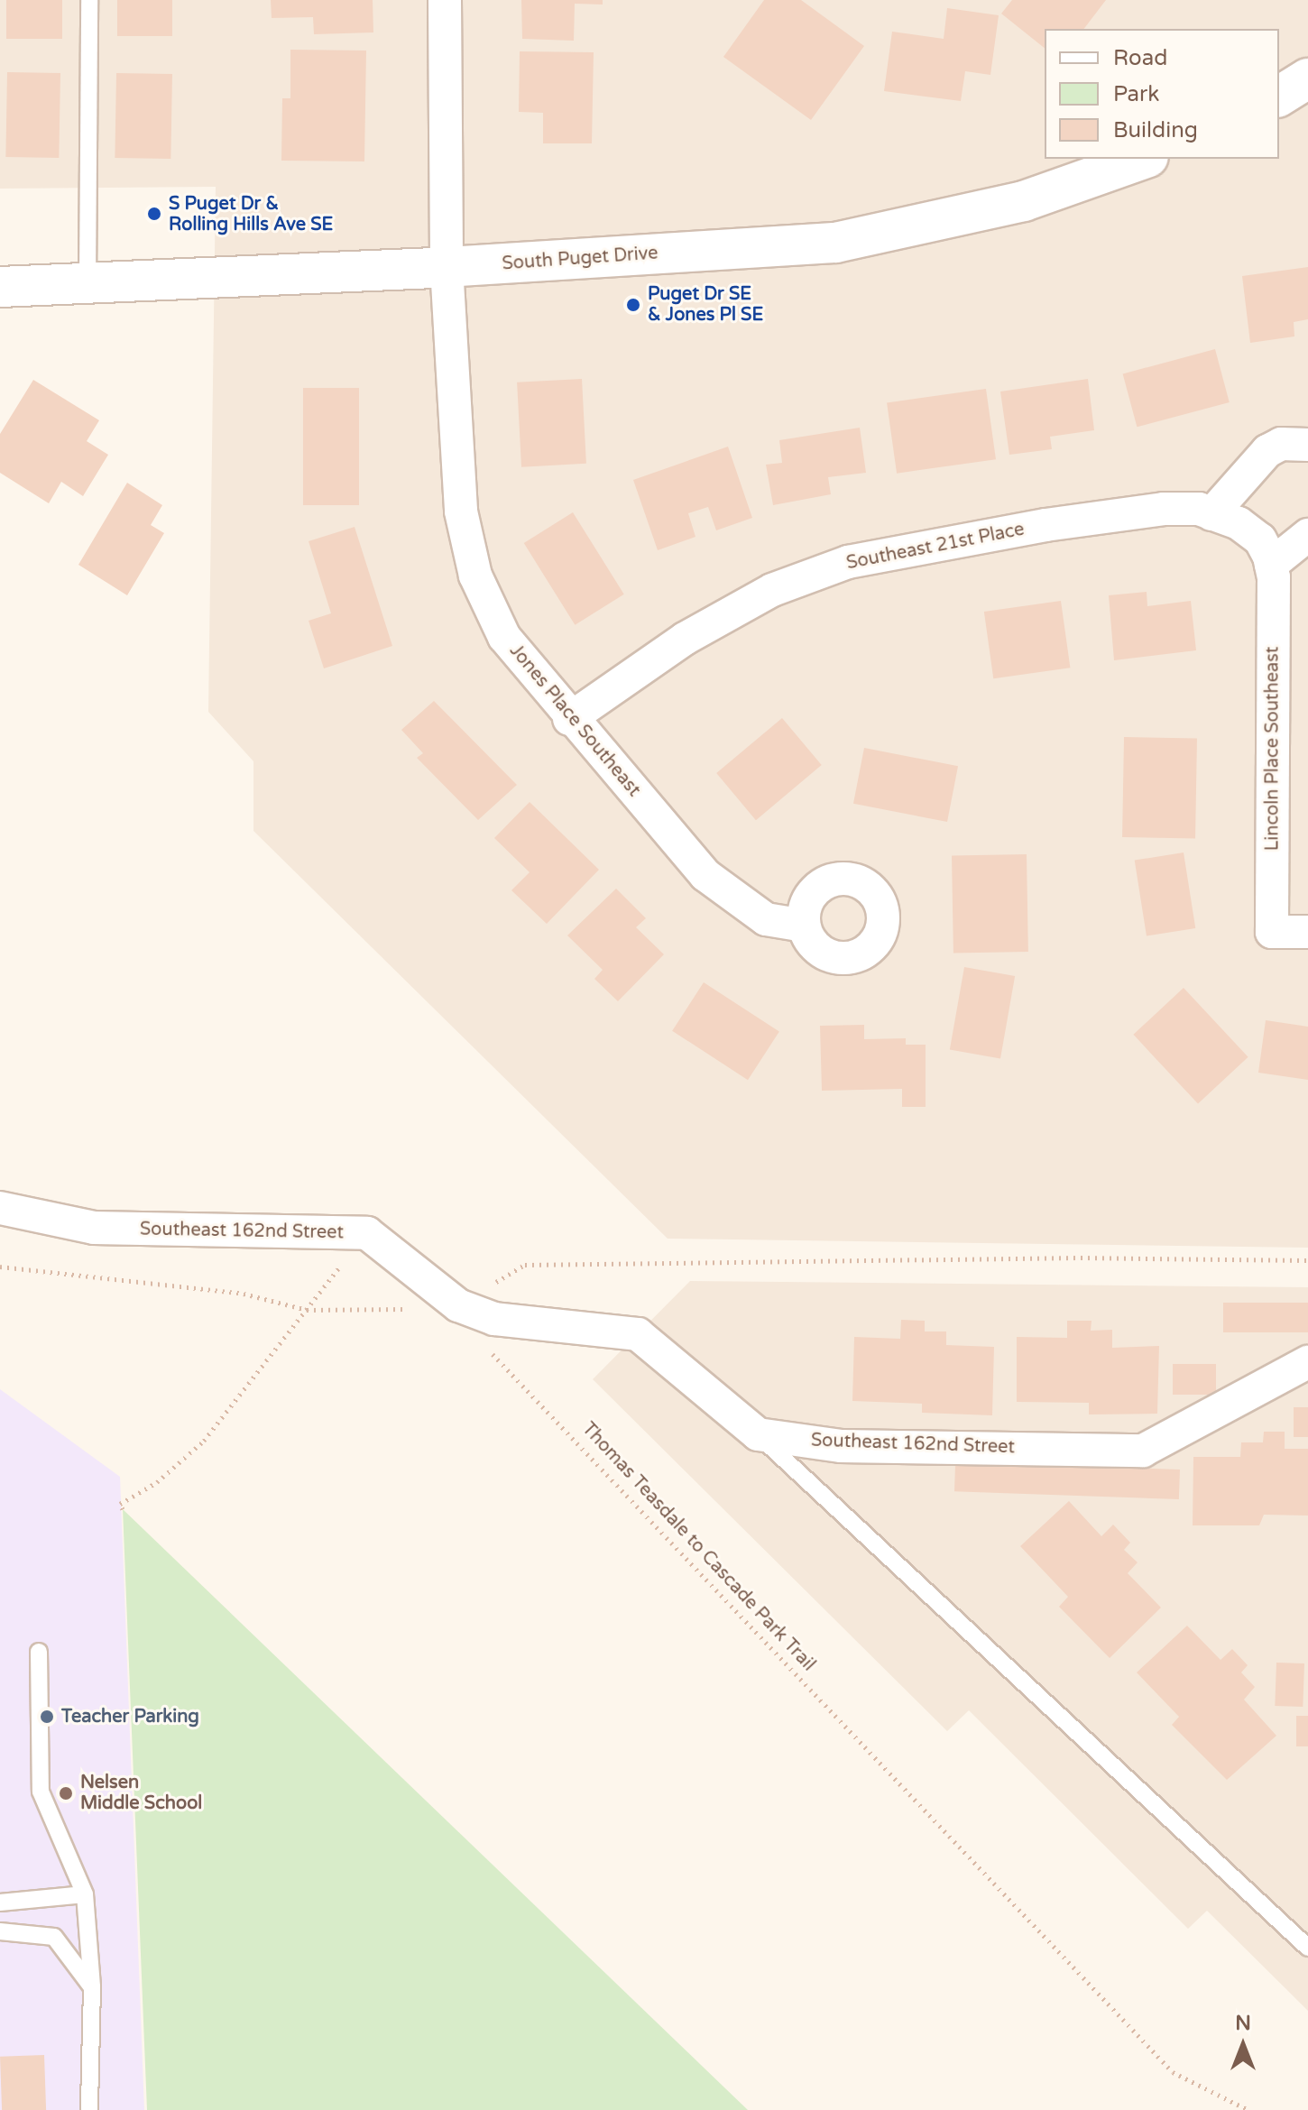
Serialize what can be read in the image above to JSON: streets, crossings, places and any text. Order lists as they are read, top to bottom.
{
  "streets": {
    "street": [
      "South Puget Drive",
      "Southeast 21st Place",
      "Jones Place Southeast",
      "Lincoln Place Southeast",
      "Southeast 162nd Street"
    ],
    "path": ["Thomas Teasdale to Cascade Park Trail"]
  },
  "crossings": [
    ["South Puget Drive", "Jones Place Southeast"],
    ["Southeast 21st Place", "Jones Place Southeast"]
  ],
  "places": [
    "S Puget Dr & Rolling Hills Ave SE",
    "Puget Dr SE & Jones Pl SE",
    "Teacher Parking",
    "Nelsen Middle School"
  ],
  "legend": ["Road", "Park", "Building"],
  "north": "top"
}
